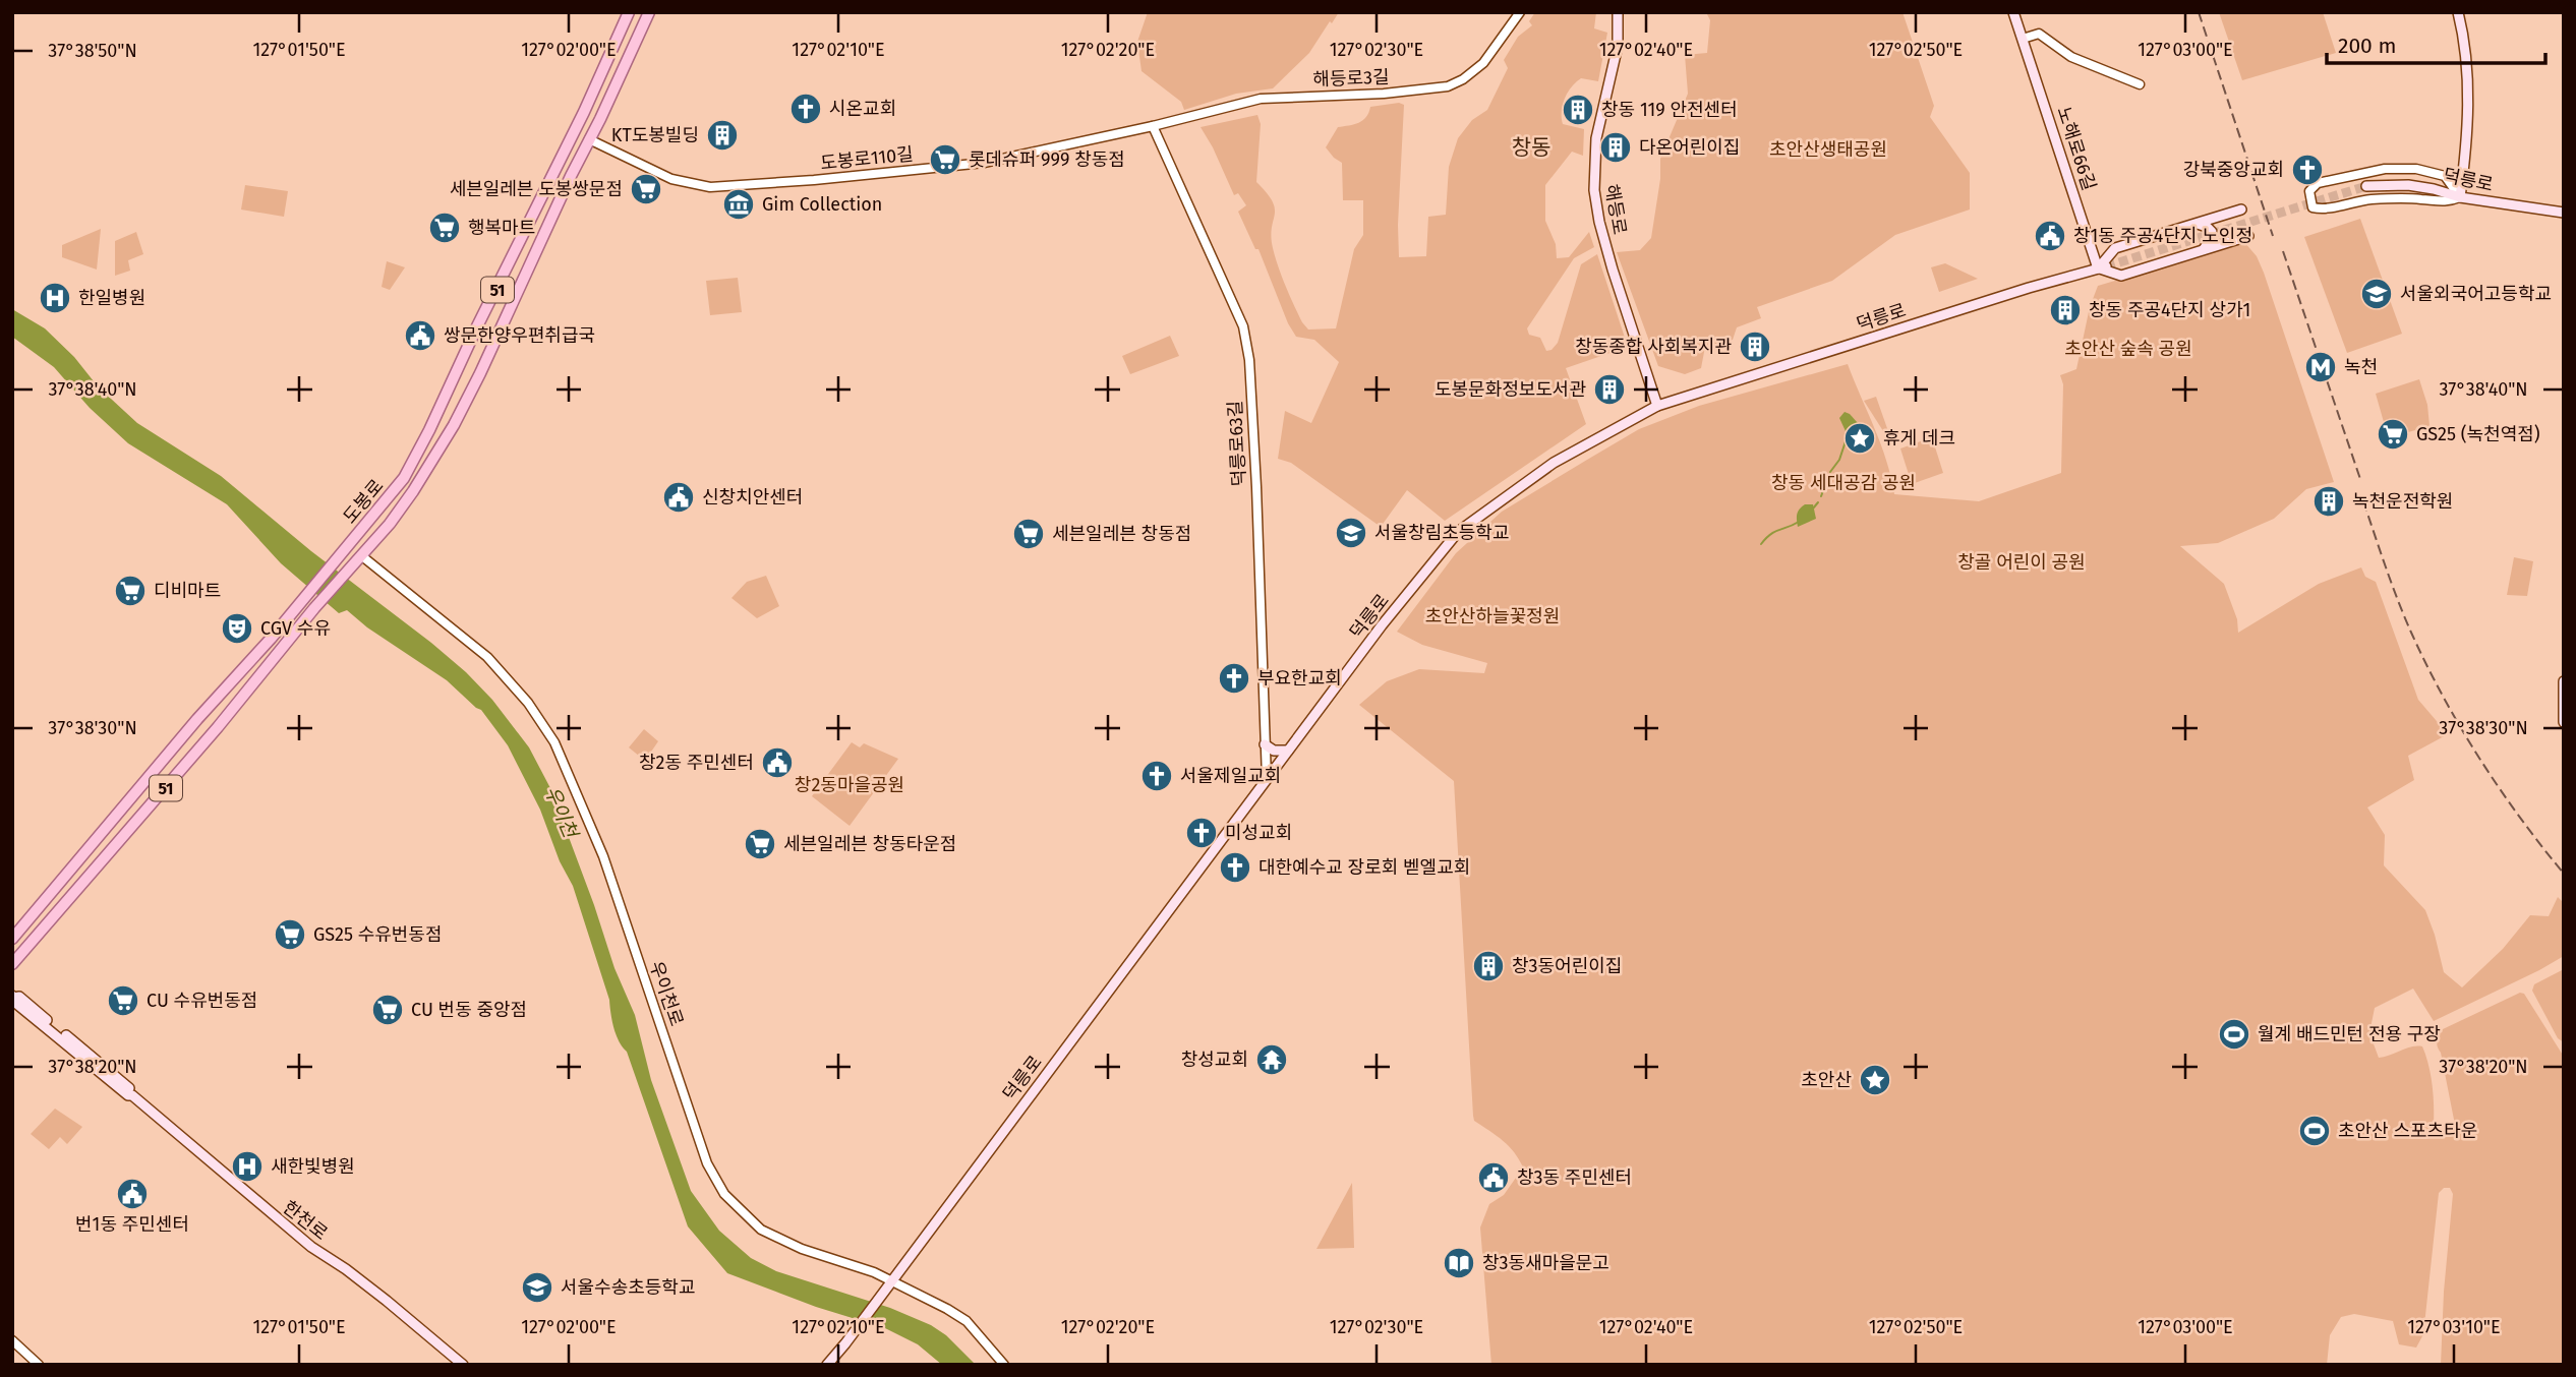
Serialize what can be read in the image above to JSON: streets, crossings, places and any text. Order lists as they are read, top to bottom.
{
  "streets": {
    "main road": [
      "노해로66길",
      "덕릉로",
      "해등로",
      "51",
      "도봉로",
      "한천로"
    ],
    "street": [
      "해등로3길",
      "도봉로110길",
      "덕릉로63길",
      "우이천로"
    ]
  },
  "crossings": [
    ["해등로3길", "도봉로110길"],
    ["해등로3길", "덕릉로63길"],
    ["노해로66길", "덕릉로"],
    ["도봉로110길", "덕릉로63길"],
    ["도봉로110길", "도봉로"],
    ["덕릉로", "해등로"],
    ["덕릉로", "덕릉로63길"],
    ["덕릉로", "우이천로"],
    ["51", "도봉로"],
    ["51", "우이천로"],
    ["도봉로", "우이천로"]
  ],
  "districts": ["창동"],
  "water": ["우이천"],
  "parks": [
    "초안산생태공원",
    "초안산 숲속 공원",
    "창동 세대공감 공원",
    "창골 어린이 공원",
    "초안산하늘꽃정원",
    "창2동마을공원"
  ],
  "places": {
    "church": [
      "시온교회",
      "강북중앙교회",
      "부요한교회",
      "서울제일교회",
      "미성교회",
      "대한예수교 장로회 벧엘교회"
    ],
    "building": [
      "창동 119 안전센터",
      "KT도봉빌딩",
      "다온어린이집",
      "창동 주공4단지 상가1",
      "창동종합 사회복지관",
      "도봉문화정보도서관",
      "녹천운전학원",
      "창3동어린이집"
    ],
    "supermarket": [
      "롯데슈퍼 999 창동점",
      "세븐일레븐 도봉쌍문점",
      "행복마트",
      "GS25 (녹천역점)",
      "세븐일레븐 창동점",
      "디비마트",
      "세븐일레븐 창동타운점",
      "GS25 수유번동점",
      "CU 수유번동점",
      "CU 번동 중앙점"
    ],
    "museum": ["Gim Collection"],
    "public building": [
      "창1동 주공4단지 노인정",
      "쌍문한양우편취급국",
      "신창치안센터",
      "창2동 주민센터",
      "창3동 주민센터",
      "번1동 주민센터"
    ],
    "school or university": ["서울외국어고등학교", "서울창림초등학교", "서울수송초등학교"],
    "hospital": ["한일병원", "새한빛병원"],
    "metro station": ["녹천"],
    "place": ["휴게 데크", "초안산"],
    "theatre": ["CGV 수유"],
    "sports": ["월계 배드민턴 전용 구장", "초안산 스포츠타운"],
    "temple": ["창성교회"],
    "library": ["창3동새마을문고"]
  },
  "scale_bar": "200 m",
  "coordinates": [
    "127°01'50\"E",
    "127°02'00\"E",
    "127°02'10\"E",
    "127°02'20\"E",
    "127°02'30\"E",
    "127°02'40\"E",
    "127°02'50\"E",
    "127°03'00\"E",
    "37°38'50\"N",
    "37°38'40\"N",
    "37°38'30\"N",
    "37°38'20\"N",
    "127°03'10\"E"
  ]
}
